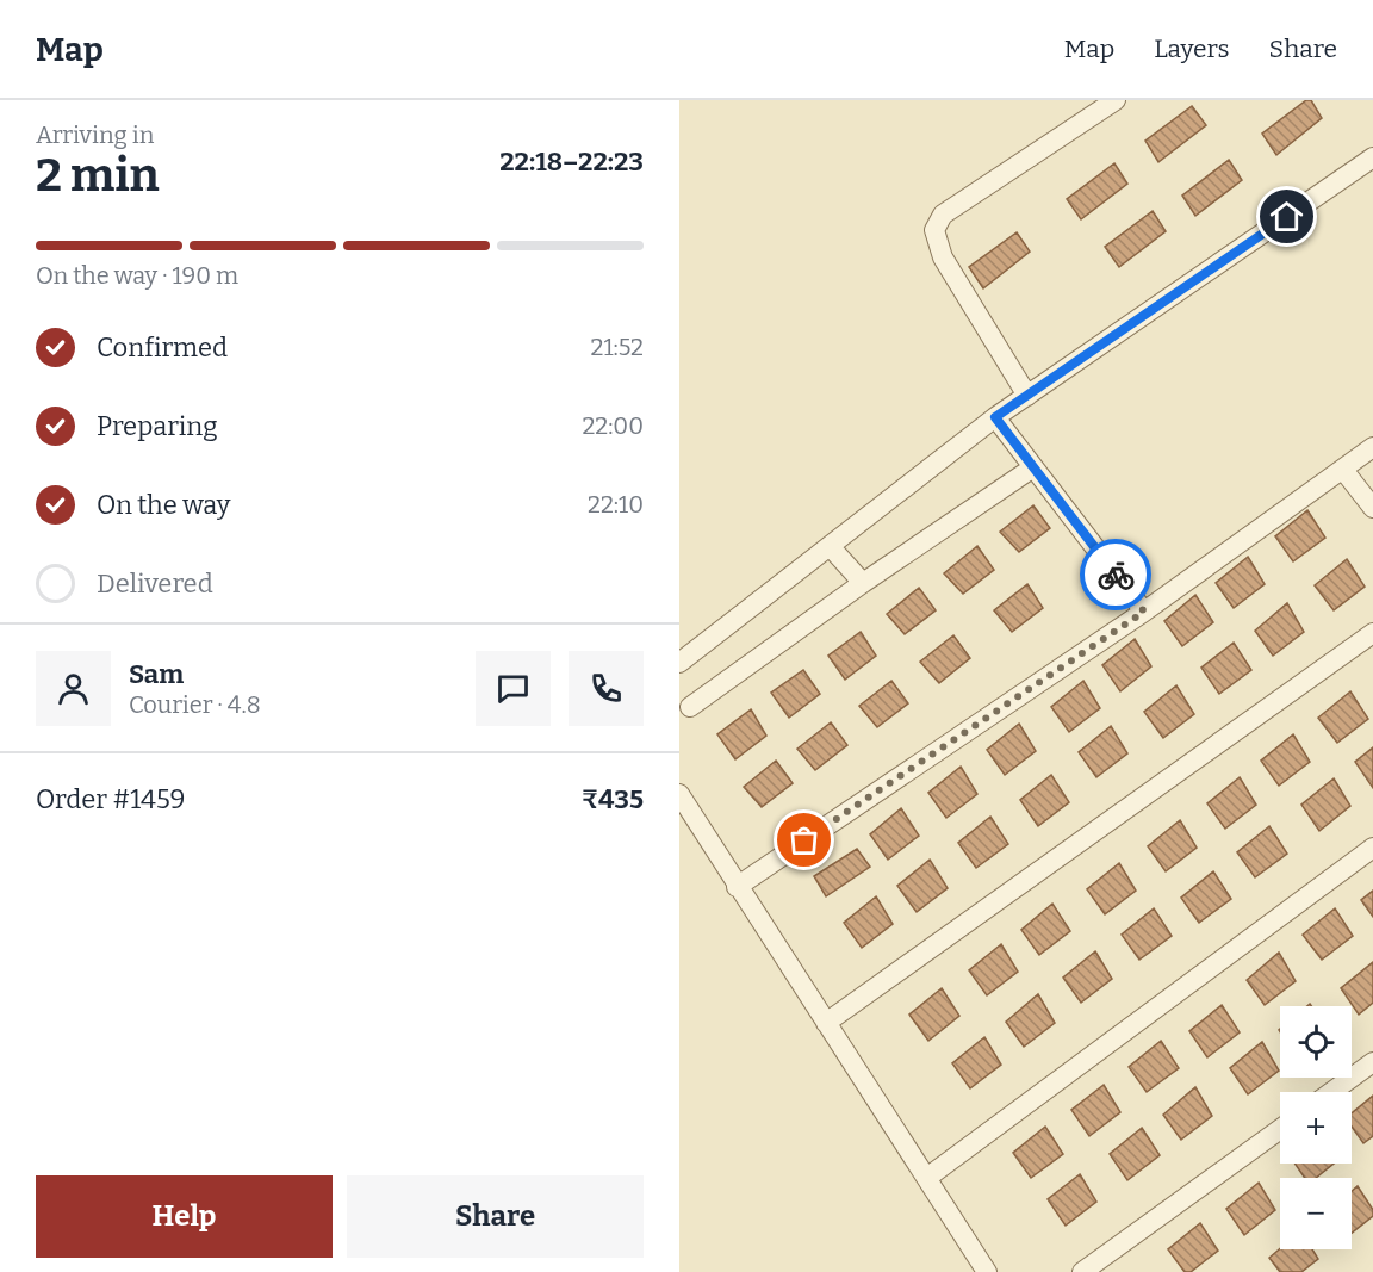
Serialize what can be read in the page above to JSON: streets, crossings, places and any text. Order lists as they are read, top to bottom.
{
  "page": {
    "header": "Map",
    "nav": ["Map", "Layers", "Share"],
    "heading": ["2 min", "Arriving in", "22:18–22:23"],
    "panel": [
      "Sam",
      "Courier · 4.8",
      "Order #1459",
      "₹435"
    ],
    "bar": "On the way · 190 m",
    "list": [
      ["Confirmed", "21:52"],
      ["Preparing", "22:00"],
      ["On the way", "22:10"],
      "Delivered"
    ],
    "map_buttons": ["+", "−"],
    "buttons": ["Help", "Share"]
  }
}
